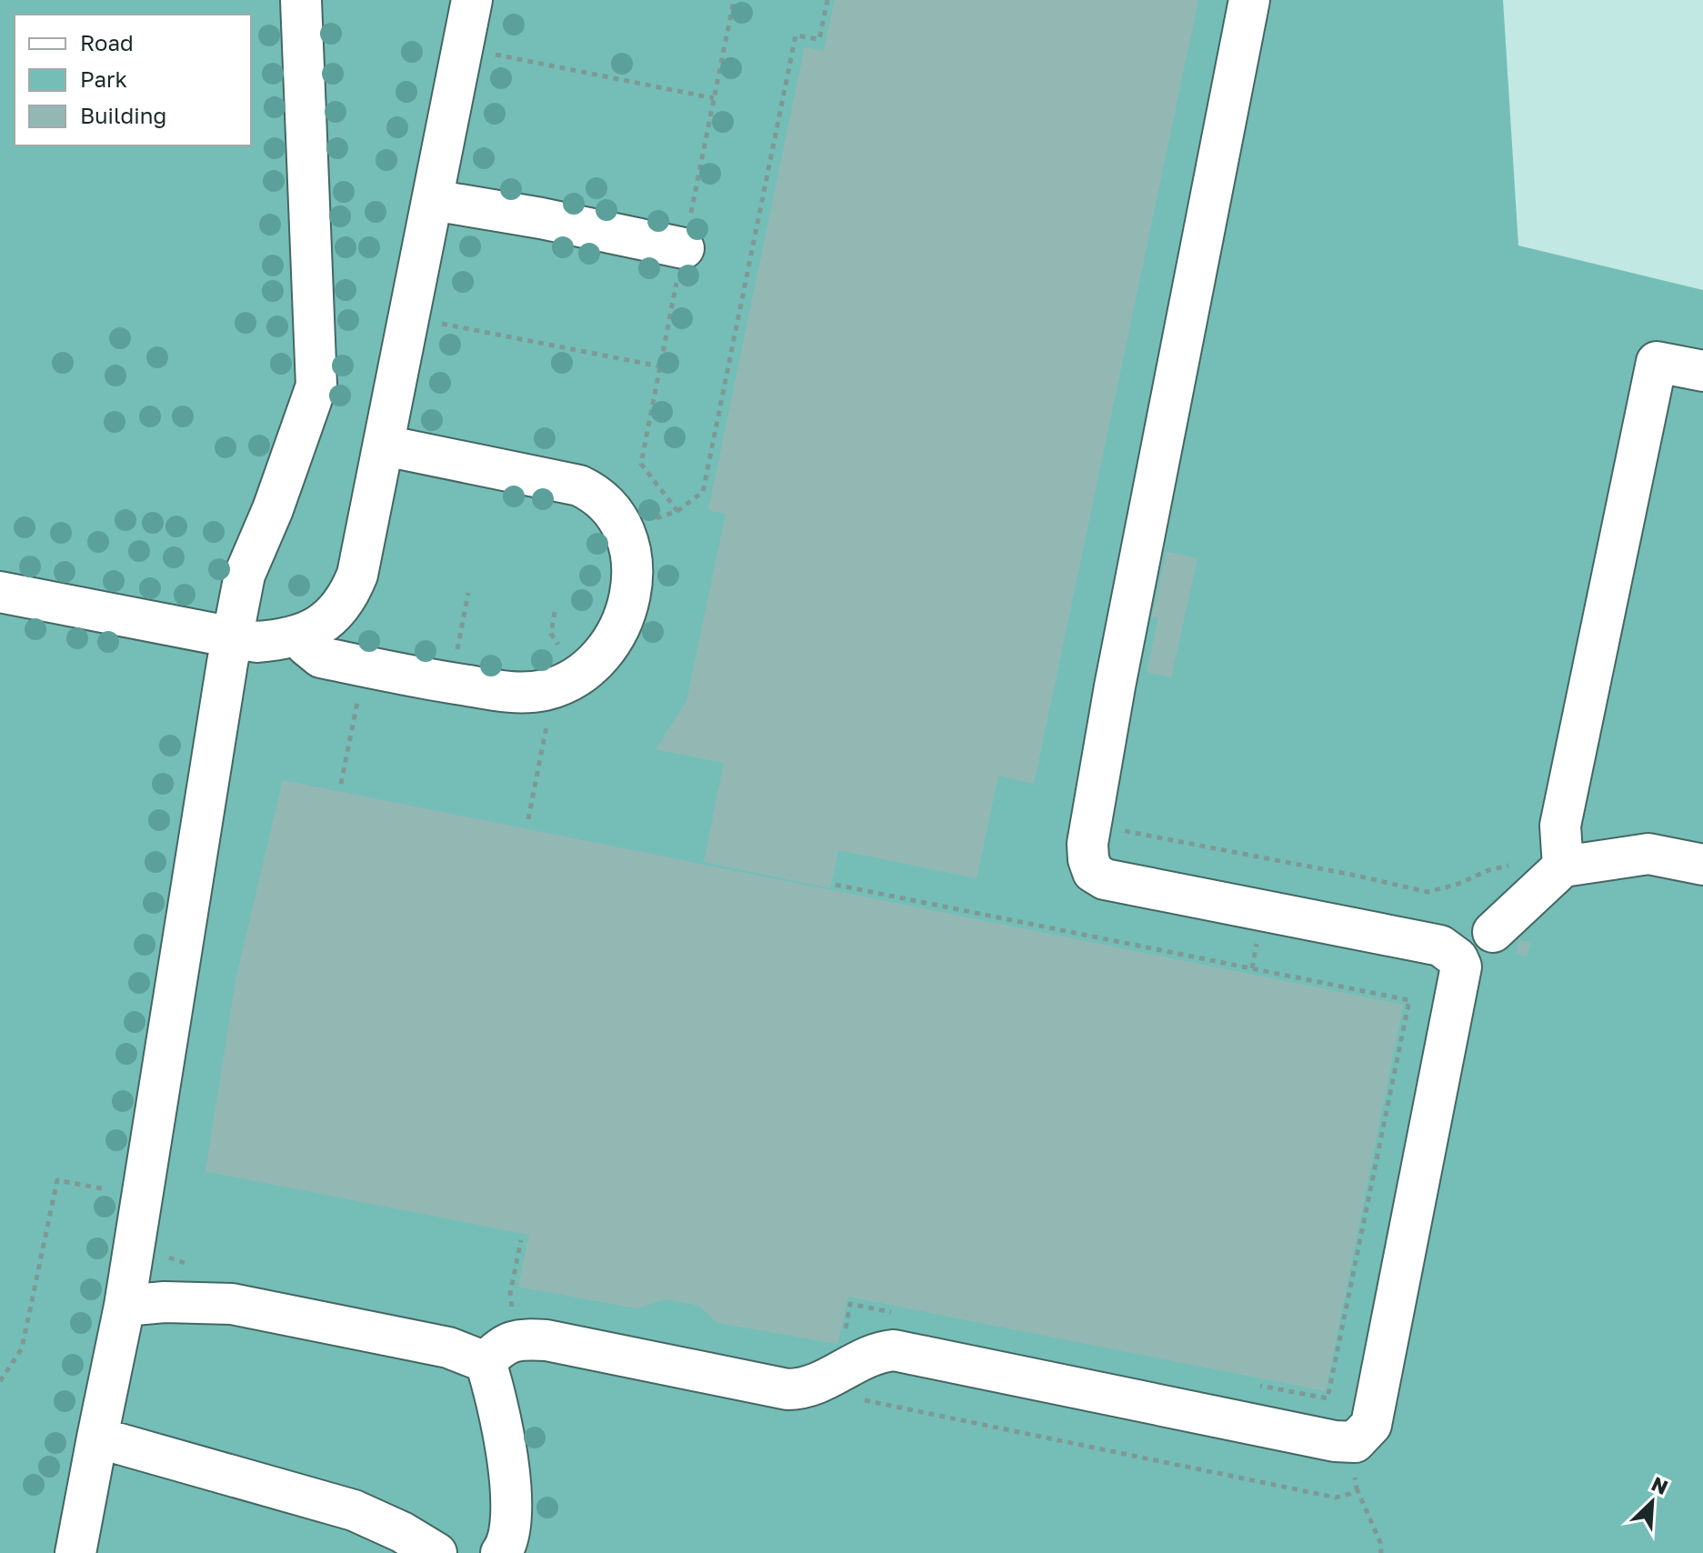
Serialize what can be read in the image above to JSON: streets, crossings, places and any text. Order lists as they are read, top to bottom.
{
  "legend": ["Road", "Park", "Building"],
  "north": "top right"
}
